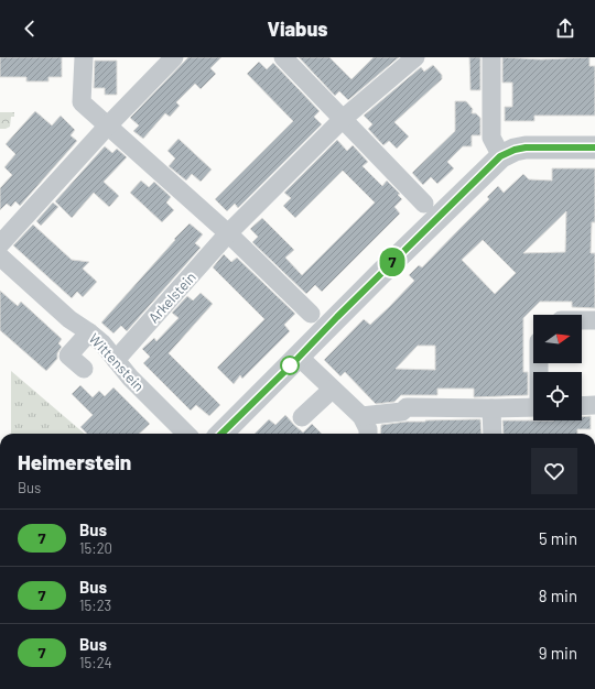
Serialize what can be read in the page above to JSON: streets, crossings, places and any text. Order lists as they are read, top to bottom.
{
  "streets": {
    "street": ["Arkelstein", "Wittenstein"]
  },
  "crossings": [
    ["Arkelstein", "Wittenstein"]
  ],
  "lines": ["bus line 7"],
  "north": "right",
  "page": {
    "header": "Viabus",
    "on_map": "7",
    "heading": ["Heimerstein", "Bus"],
    "list": [
      {
        "mark": "7",
        "name": "Bus",
        "note": "15:20",
        "value": "5 min"
      },
      {
        "mark": "7",
        "name": "Bus",
        "note": "15:23",
        "value": "8 min"
      },
      {
        "mark": "7",
        "name": "Bus",
        "note": "15:24",
        "value": "9 min"
      }
    ]
  }
}
